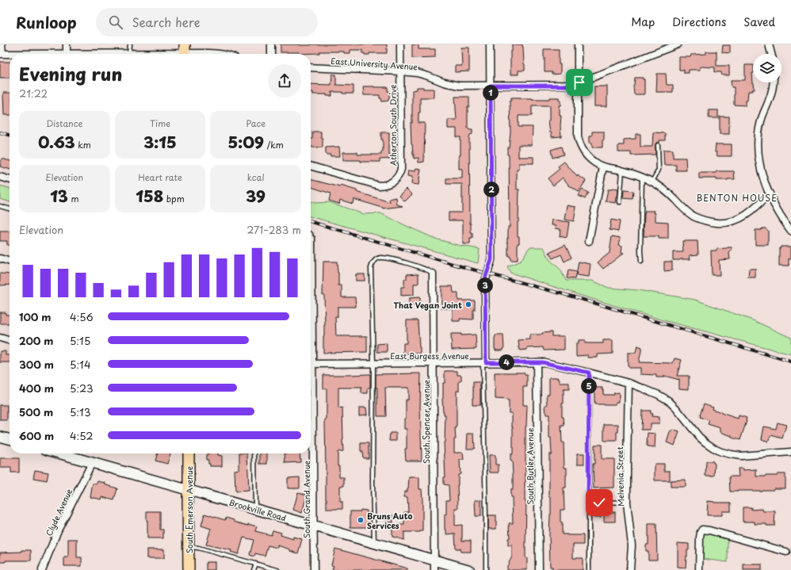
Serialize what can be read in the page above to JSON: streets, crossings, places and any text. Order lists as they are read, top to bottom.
{
  "streets": {
    "main road": ["South Emerson Avenue"],
    "street": [
      "East University Avenue",
      "Atherton South Drive",
      "East Burgess Avenue",
      "South Spencer Avenue",
      "South Butler Avenue",
      "Melvenia Street",
      "South Grand Avenue",
      "Brookville Road",
      "Clyde Avenue"
    ]
  },
  "crossings": [
    ["East University Avenue", "Atherton South Drive"],
    ["East Burgess Avenue", "South Spencer Avenue"],
    ["East Burgess Avenue", "South Butler Avenue"],
    ["East Burgess Avenue", "Melvenia Street"],
    ["South Spencer Avenue", "Brookville Road"],
    ["South Grand Avenue", "Brookville Road"],
    ["South Emerson Avenue", "Brookville Road"],
    ["Brookville Road", "Clyde Avenue"]
  ],
  "districts": ["BENTON HOUSE"],
  "places": ["That Vegan Joint", "Bruns Auto Services"],
  "page": {
    "header": "Runloop",
    "search": "Search here",
    "nav": ["Map", "Directions", "Saved"],
    "heading": ["Evening run", "21:22"],
    "pins": [
      "1",
      "2",
      "3",
      "4",
      "5"
    ],
    "stats": [
      ["Distance", "0.63 km"],
      ["Time", "3:15"],
      ["Pace", "5:09 /km"],
      ["Elevation", "13 m"],
      ["Heart rate", "158 bpm"],
      ["kcal", "39"]
    ],
    "chart": ["Elevation", "271–283 m"],
    "list": [
      {
        "name": "100 m",
        "note": "4:56"
      },
      {
        "name": "200 m",
        "note": "5:15"
      },
      {
        "name": "300 m",
        "note": "5:14"
      },
      {
        "name": "400 m",
        "note": "5:23"
      },
      {
        "name": "500 m",
        "note": "5:13"
      },
      {
        "name": "600 m",
        "note": "4:52"
      }
    ]
  }
}
